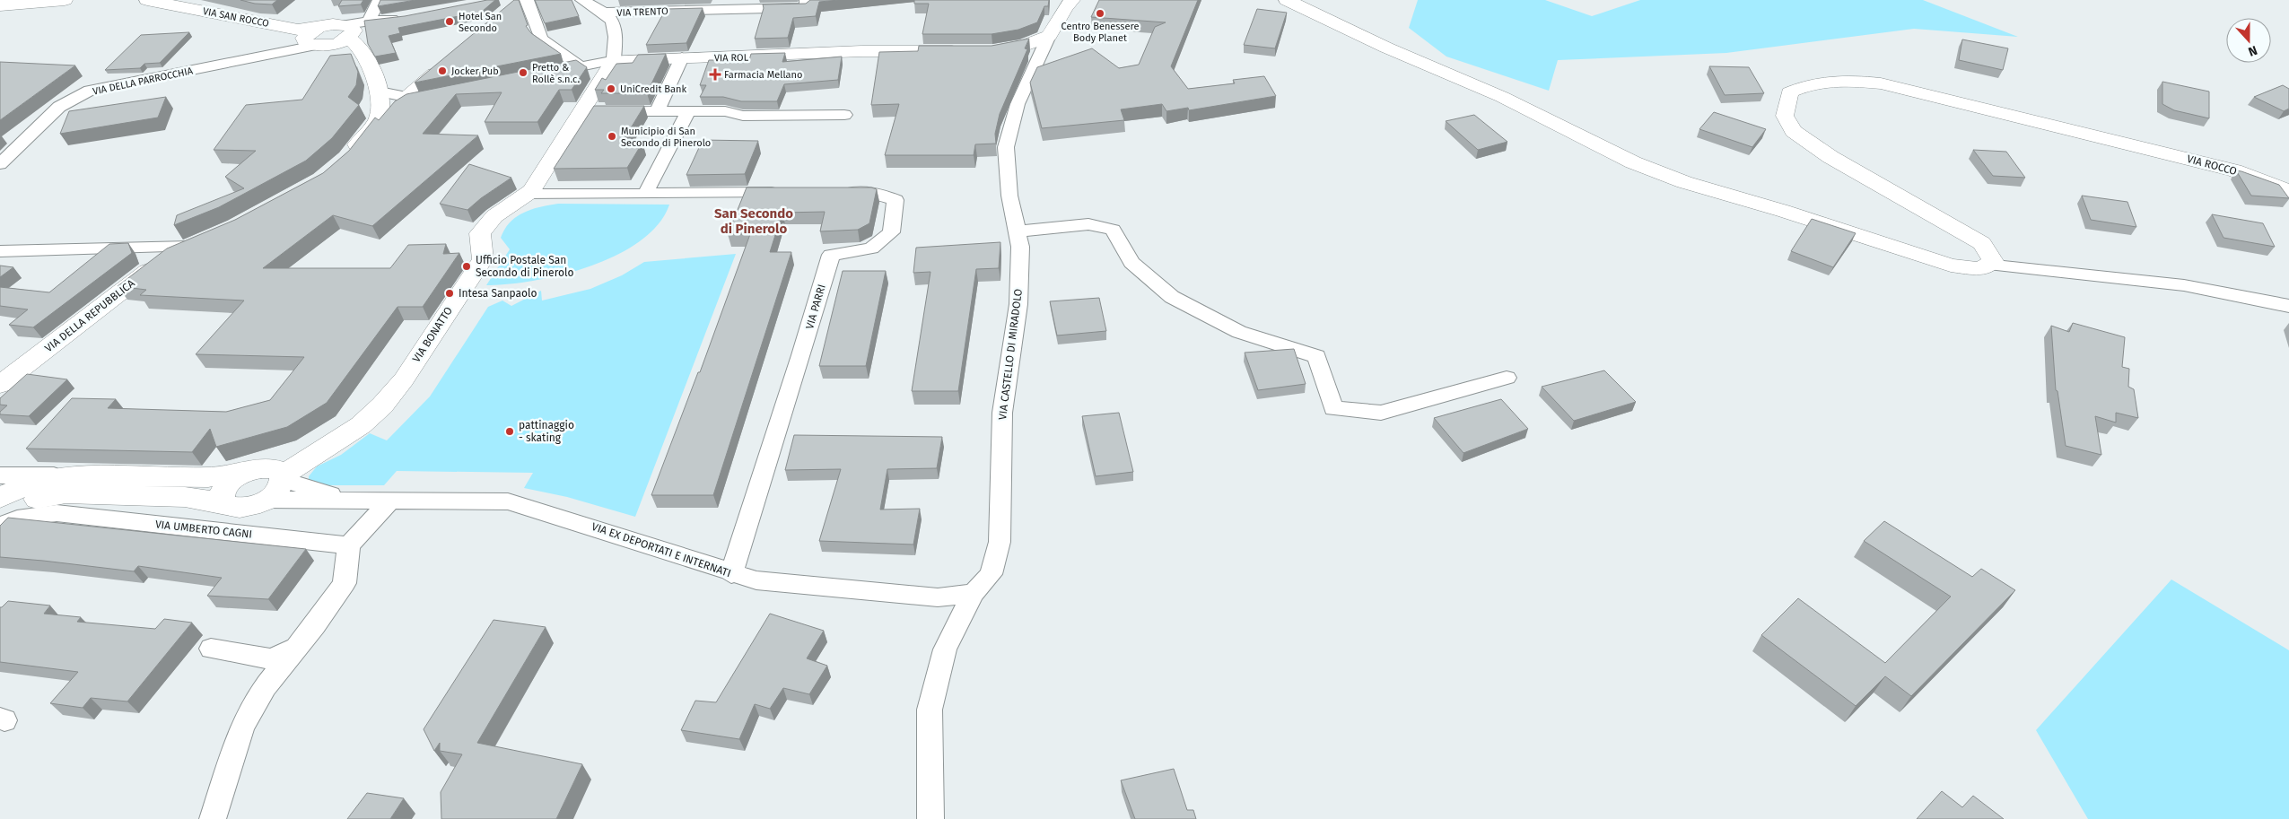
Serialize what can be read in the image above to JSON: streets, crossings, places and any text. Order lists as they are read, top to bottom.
{
  "streets": {
    "street": [
      "VIA TRENTO",
      "VIA SAN ROCCO",
      "VIA ROL",
      "VIA DELLA PARROCCHIA",
      "VIA ROCCO",
      "VIA PARRI",
      "VIA DELLA REPUBBLICA",
      "VIA BONATTO",
      "VIA CASTELLO DI MIRADOLO",
      "VIA UMBERTO CAGNI",
      "VIA EX DEPORTATI E INTERNATI"
    ]
  },
  "crossings": [
    ["VIA SAN ROCCO", "VIA DELLA PARROCCHIA"],
    ["VIA ROL", "VIA BONATTO"],
    ["VIA ROL", "VIA CASTELLO DI MIRADOLO"],
    ["VIA PARRI", "VIA EX DEPORTATI E INTERNATI"],
    ["VIA BONATTO", "VIA EX DEPORTATI E INTERNATI"],
    ["VIA CASTELLO DI MIRADOLO", "VIA EX DEPORTATI E INTERNATI"]
  ],
  "districts": ["San Secondo di Pinerolo"],
  "places": {
    "other": [
      "Centro Benessere Body Planet",
      "Hotel San Secondo",
      "Jocker Pub",
      "Pretto & Rollè s.n.c.",
      "UniCredit Bank",
      "Municipio di San Secondo di Pinerolo",
      "Ufficio Postale San Secondo di Pinerolo",
      "Intesa Sanpaolo",
      "pattinaggio - skating"
    ],
    "health": ["Farmacia Mellano"]
  },
  "north": "bottom"
}
